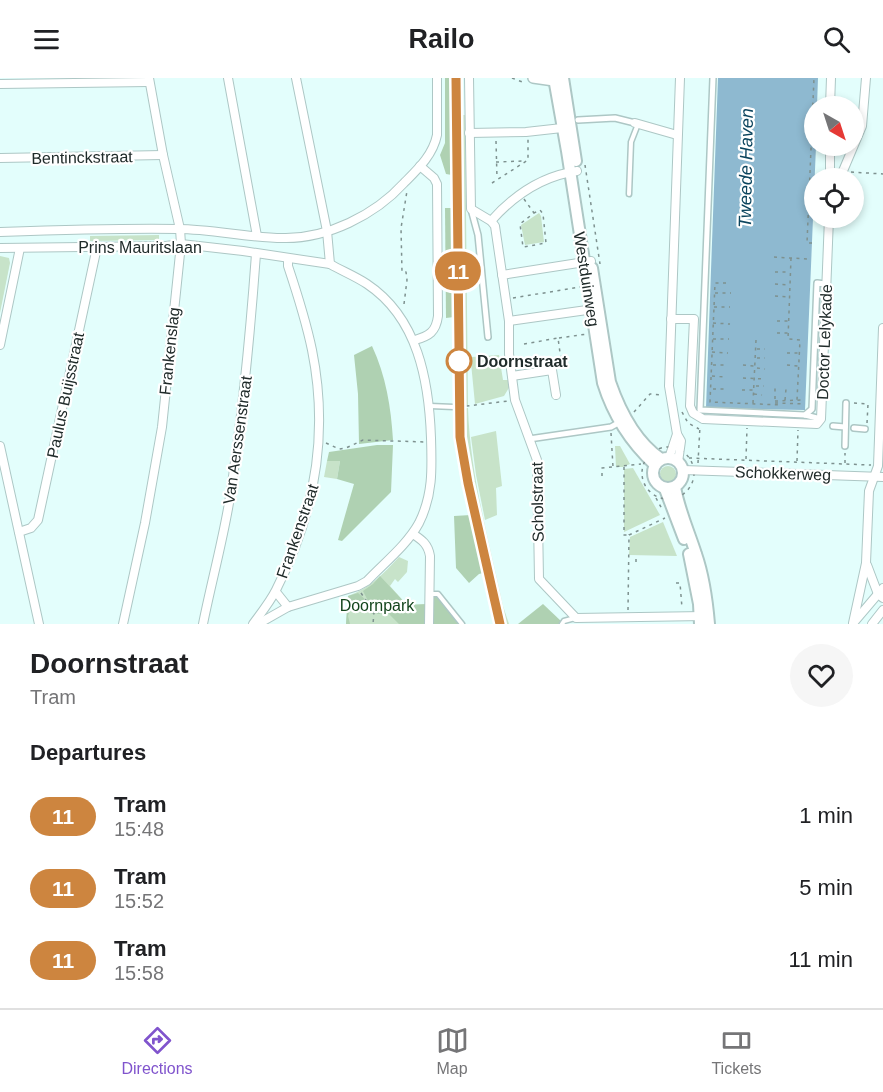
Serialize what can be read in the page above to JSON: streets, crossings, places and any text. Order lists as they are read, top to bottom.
{
  "streets": {
    "main road": ["Westduinweg"],
    "street": [
      "Bentinckstraat",
      "Prins Mauritslaan",
      "Doctor Lelykade",
      "Frankenslag",
      "Paulus Buijsstraat",
      "Van Aerssenstraat",
      "Schokkerweg",
      "Scholstraat",
      "Frankenstraat"
    ]
  },
  "crossings": [
    ["Bentinckstraat", "Frankenslag"],
    ["Prins Mauritslaan", "Frankenslag"],
    ["Prins Mauritslaan", "Paulus Buijsstraat"],
    ["Prins Mauritslaan", "Van Aerssenstraat"],
    ["Prins Mauritslaan", "Frankenstraat"],
    ["Westduinweg", "Schokkerweg"]
  ],
  "water": ["Tweede Haven"],
  "parks": ["Doornpark"],
  "places": ["Doornstraat"],
  "lines": ["tram line 11"],
  "north": "bottom right",
  "page": {
    "header": "Railo",
    "on_map": "11",
    "heading": [
      ["Doornstraat", "Tram"],
      "Departures"
    ],
    "list": [
      {
        "mark": "11",
        "name": "Tram",
        "note": "15:48",
        "value": "1 min"
      },
      {
        "mark": "11",
        "name": "Tram",
        "note": "15:52",
        "value": "5 min"
      },
      {
        "mark": "11",
        "name": "Tram",
        "note": "15:58",
        "value": "11 min"
      }
    ],
    "tabs": ["Directions", "Map", "Tickets"]
  }
}
